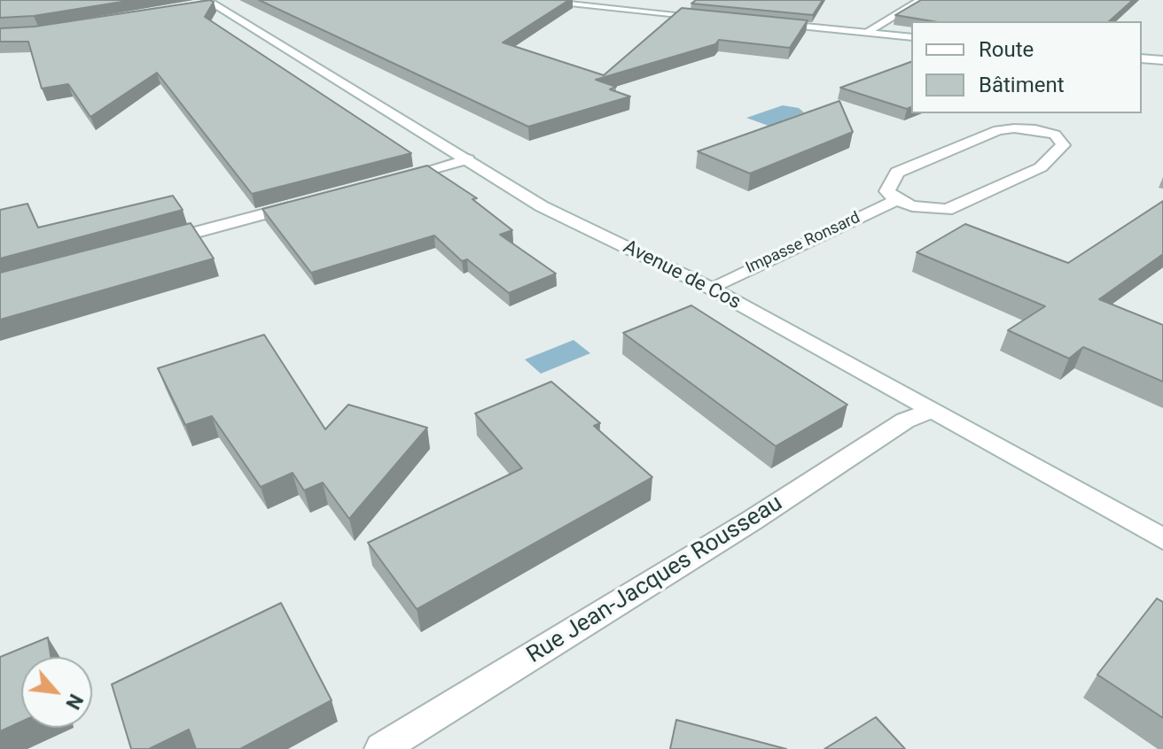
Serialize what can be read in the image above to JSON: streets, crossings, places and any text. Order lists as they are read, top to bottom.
{
  "streets": {
    "street": ["Impasse Ronsard", "Avenue de Cos", "Rue Jean-Jacques Rousseau"]
  },
  "crossings": [
    ["Impasse Ronsard", "Avenue de Cos"],
    ["Avenue de Cos", "Rue Jean-Jacques Rousseau"]
  ],
  "legend": ["Route", "Bâtiment"],
  "north": "bottom right"
}
